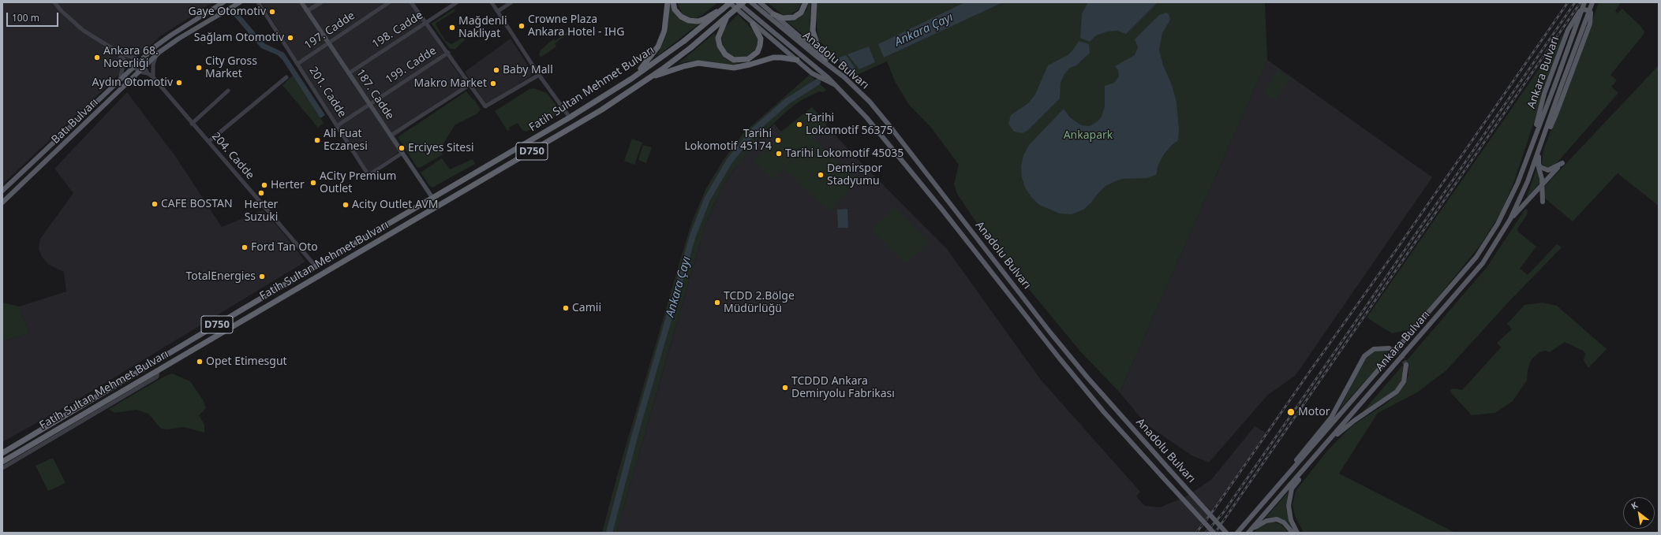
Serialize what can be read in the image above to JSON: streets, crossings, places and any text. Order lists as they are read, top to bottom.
{
  "streets": {
    "highway": ["Fatih Sultan Mehmet Bulvarı", "D750"],
    "main road": [
      "Anadolu Bulvarı",
      "Ankara Bulvarı",
      "187. Cadde",
      "Batı Bulvarı"
    ],
    "street": [
      "198. Cadde",
      "197. Cadde",
      "199. Cadde",
      "201. Cadde",
      "204. Cadde"
    ]
  },
  "crossings": [
    ["198. Cadde", "187. Cadde"],
    ["197. Cadde", "201. Cadde"],
    ["197. Cadde", "187. Cadde"],
    ["199. Cadde", "201. Cadde"],
    ["199. Cadde", "187. Cadde"],
    ["Fatih Sultan Mehmet Bulvarı", "187. Cadde"],
    ["Fatih Sultan Mehmet Bulvarı", "204. Cadde"],
    ["201. Cadde", "187. Cadde"],
    ["Batı Bulvarı", "204. Cadde"]
  ],
  "water": ["Ankara Çayı"],
  "parks": ["Ankapark"],
  "places": [
    "Gaye Otomotiv",
    "Crowne Plaza Ankara Hotel - IHG",
    "Mağdenli Nakliyat",
    "Sağlam Otomotiv",
    "Ankara 68. Noterliği",
    "City Gross Market",
    "Baby Mall",
    "Aydın Otomotiv",
    "Makro Market",
    "Tarihi Lokomotif 56375",
    "Ali Fuat Eczanesi",
    "Tarihi Lokomotif 45174",
    "Erciyes Sitesi",
    "Tarihi Lokomotif 45035",
    "Demirspor Stadyumu",
    "ACity Premium Outlet",
    "Herter",
    "Herter Suzuki",
    "CAFE BOSTAN",
    "Acity Outlet AVM",
    "Ford Tan Oto",
    "TotalEnergies",
    "TCDD 2.Bölge Müdürlüğü",
    "Camii",
    "Opet Etimesgut",
    "TCDDD Ankara Demiryolu Fabrikası",
    "Motor"
  ],
  "scale_bar": "100 m",
  "north": "top left"
}
